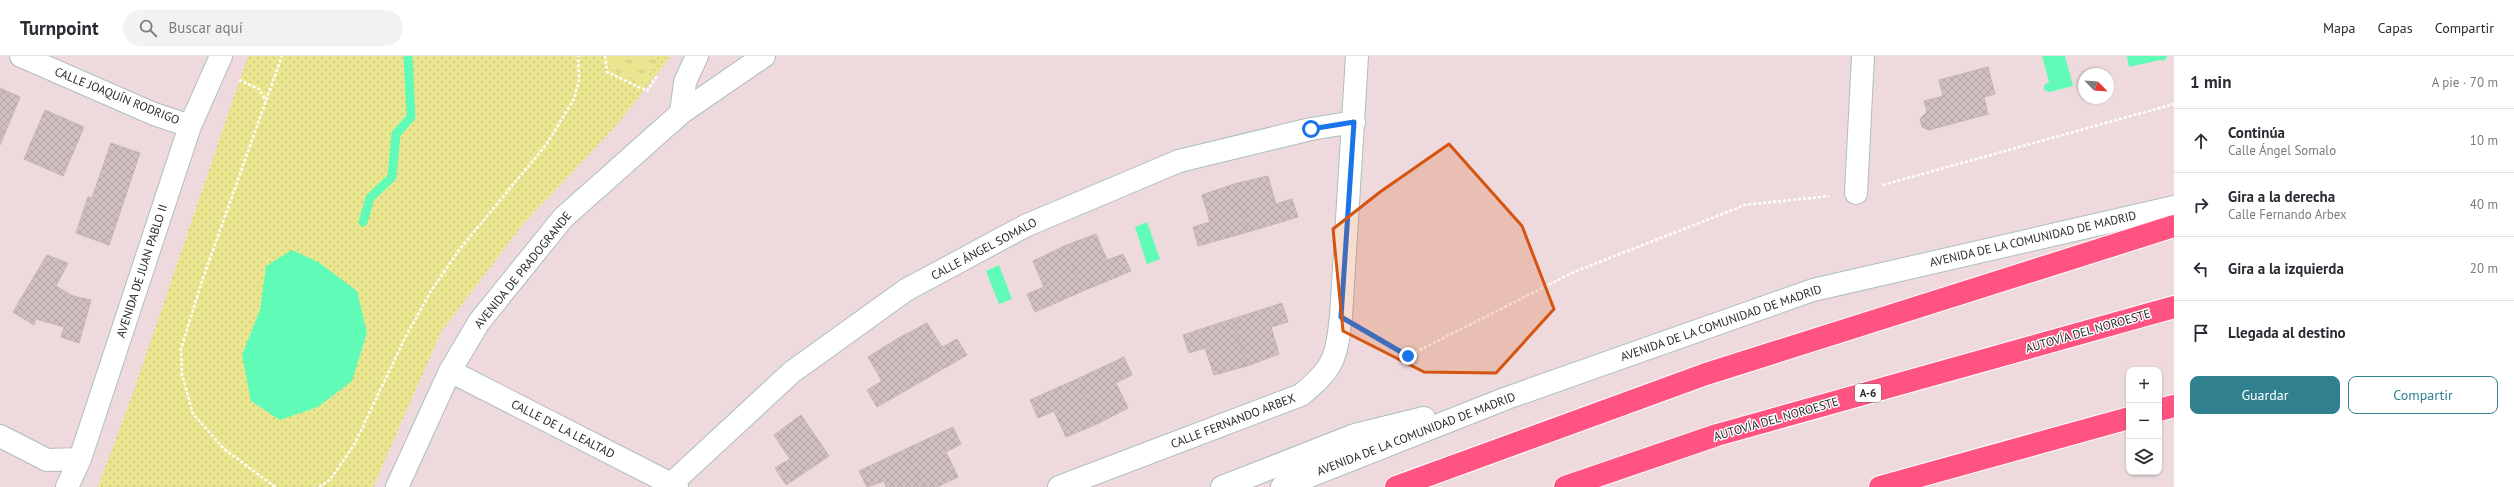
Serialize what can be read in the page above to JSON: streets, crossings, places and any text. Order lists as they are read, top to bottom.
{
  "streets": {
    "highway": ["AUTOVÍA DEL NOROESTE", "A-6"],
    "street": [
      "CALLE JOAQUÍN RODRIGO",
      "AVENIDA DE LA COMUNIDAD DE MADRID",
      "CALLE ÁNGEL SOMALO",
      "AVENIDA DE PRADOGRANDE",
      "AVENIDA DE JUAN PABLO II",
      "CALLE FERNANDO ARBEX",
      "CALLE DE LA LEALTAD"
    ]
  },
  "crossings": [
    ["CALLE JOAQUÍN RODRIGO", "AVENIDA DE JUAN PABLO II"],
    ["CALLE ÁNGEL SOMALO", "CALLE FERNANDO ARBEX"],
    ["CALLE ÁNGEL SOMALO", "CALLE DE LA LEALTAD"],
    ["AVENIDA DE PRADOGRANDE", "CALLE DE LA LEALTAD"]
  ],
  "north": "bottom right",
  "page": {
    "header": "Turnpoint",
    "search": "Buscar aquí",
    "nav": ["Mapa", "Capas", "Compartir"],
    "heading": ["1 min", "A pie · 70 m"],
    "list": [
      ["Continúa", "Calle Ángel Somalo", "10 m"],
      ["Gira a la derecha", "Calle Fernando Arbex", "40 m"],
      ["Gira a la izquierda", "20 m"],
      "Llegada al destino"
    ],
    "buttons": ["Guardar", "Compartir"],
    "map_buttons": ["+", "−"]
  }
}
